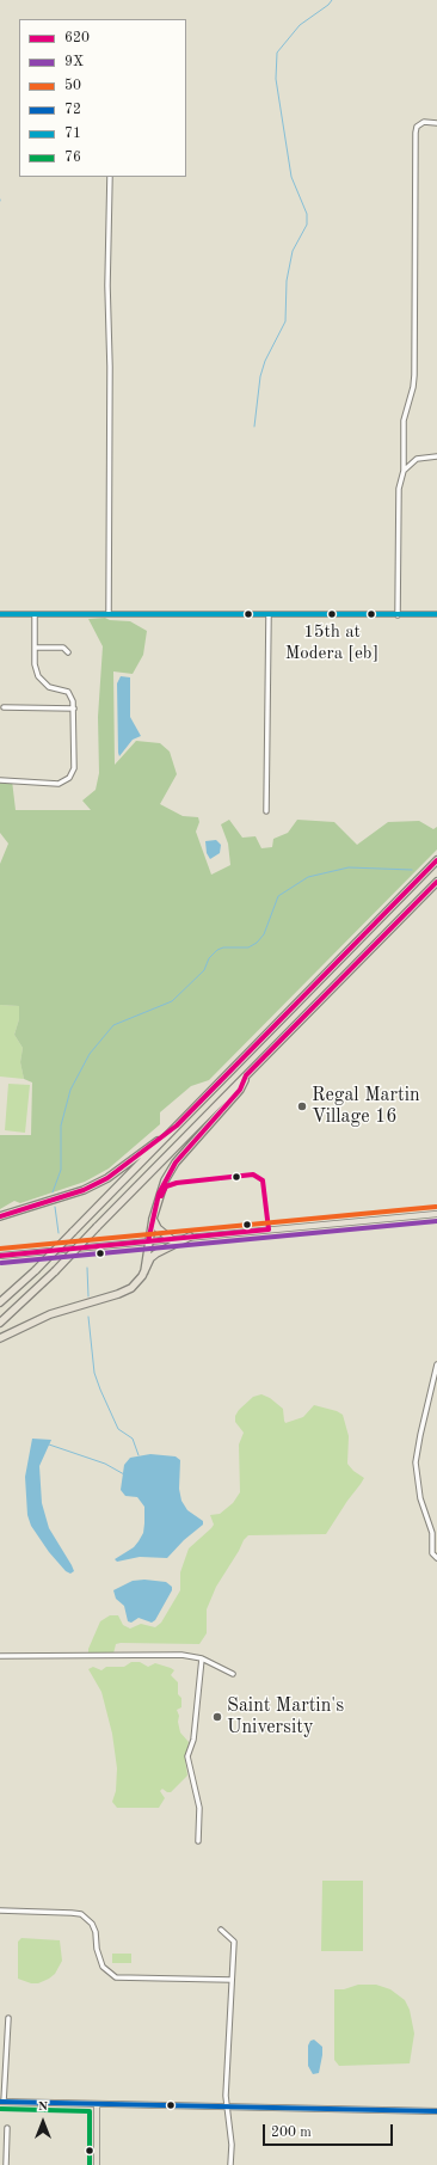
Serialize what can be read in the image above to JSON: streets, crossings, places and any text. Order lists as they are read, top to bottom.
{
  "places": ["15th at Modera [eb]", "Regal Martin Village 16", "Saint Martin's University"],
  "lines": [
    "transit line 71",
    "transit line 620",
    "transit line 50",
    "transit line 9X",
    "transit line 72",
    "transit line 76"
  ],
  "legend": [
    "620",
    "9X",
    "50",
    "72",
    "71",
    "76"
  ],
  "scale_bar": "200 m",
  "north": "top"
}
